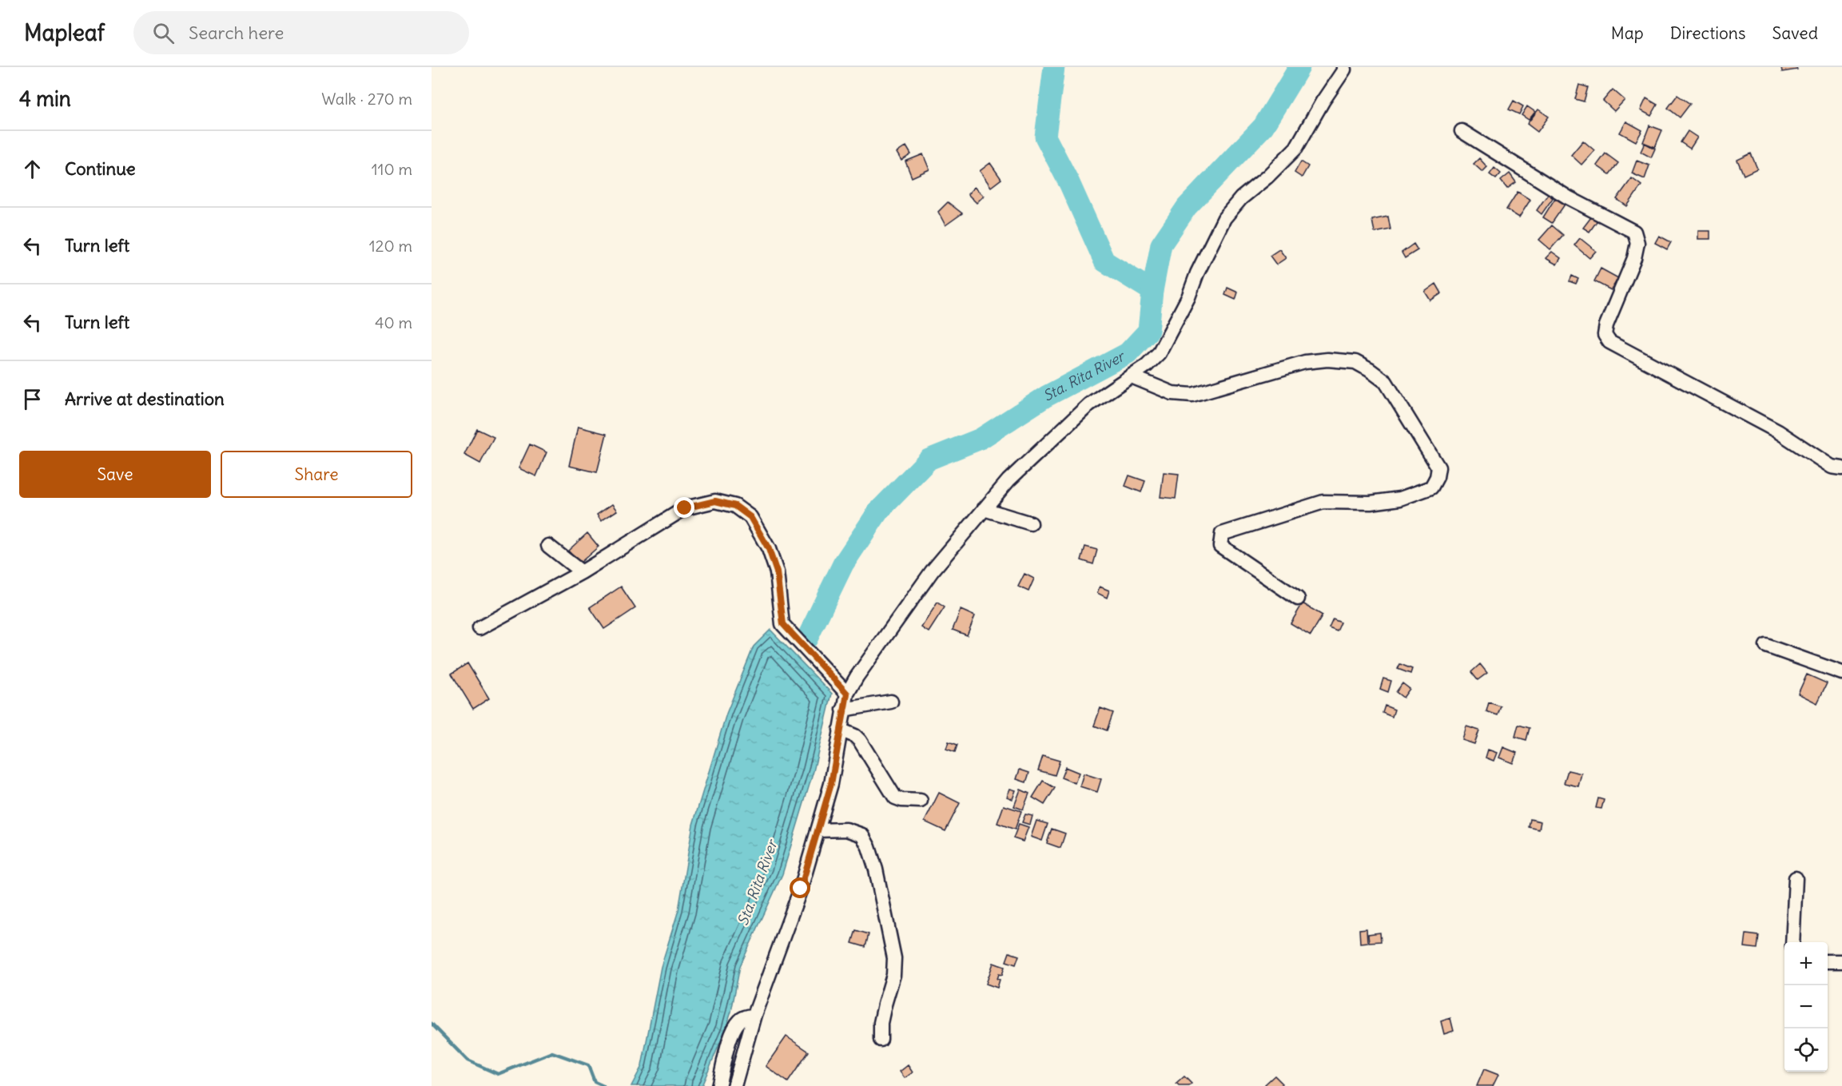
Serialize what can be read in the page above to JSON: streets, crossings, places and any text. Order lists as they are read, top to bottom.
{
  "water": ["Sta. Rita River"],
  "page": {
    "header": "Mapleaf",
    "search": "Search here",
    "nav": ["Map", "Directions", "Saved"],
    "heading": ["4 min", "Walk · 270 m"],
    "list": [
      ["Continue", "110 m"],
      ["Turn left", "120 m"],
      ["Turn left", "40 m"],
      "Arrive at destination"
    ],
    "buttons": ["Save", "Share"],
    "map_buttons": ["+", "−"]
  }
}
